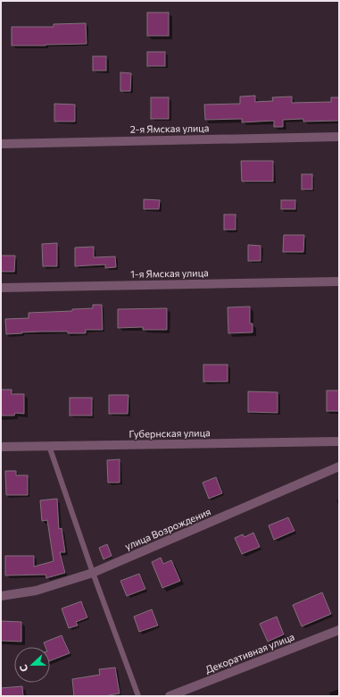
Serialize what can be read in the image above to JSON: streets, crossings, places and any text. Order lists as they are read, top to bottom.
{
  "streets": {
    "street": [
      "2-я Ямская улица",
      "1-я Ямская улица",
      "Губернская улица",
      "улица Возрождения",
      "Декоративная улица"
    ]
  },
  "north": "left"
}
